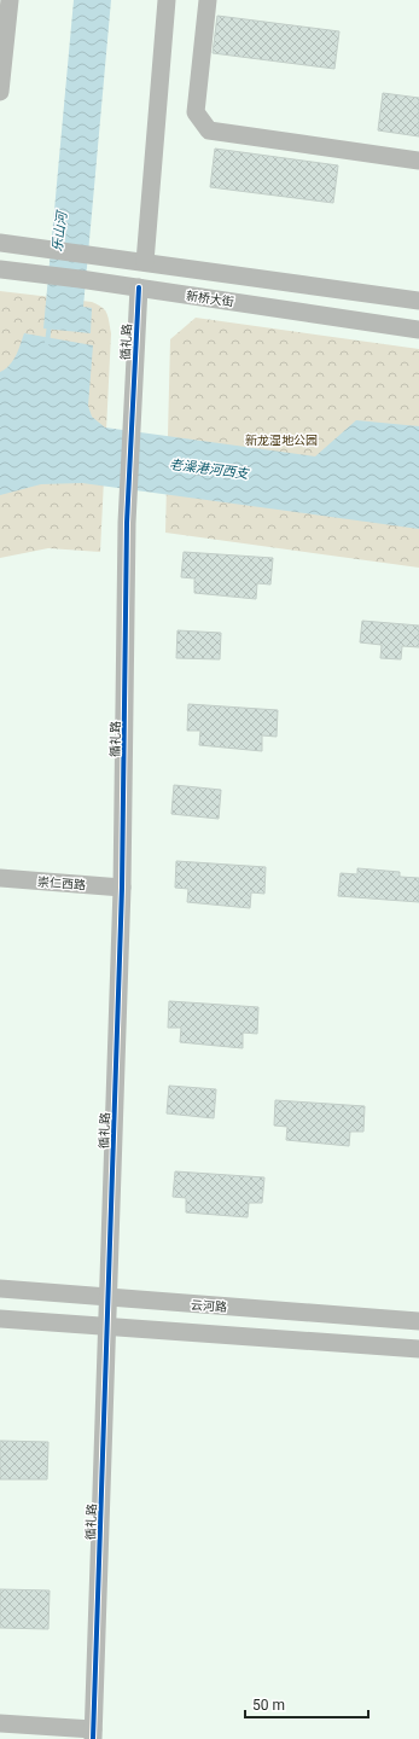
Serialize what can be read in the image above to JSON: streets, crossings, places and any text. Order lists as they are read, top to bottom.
{
  "streets": {
    "street": [
      "新桥大街",
      "循礼路",
      "崇仁西路",
      "云河路"
    ]
  },
  "crossings": [
    ["新桥大街", "循礼路"],
    ["循礼路", "崇仁西路"],
    ["循礼路", "云河路"]
  ],
  "water": ["乐山河", "老澡港河西支"],
  "parks": ["新龙湿地公园"],
  "scale_bar": "50 m"
}
